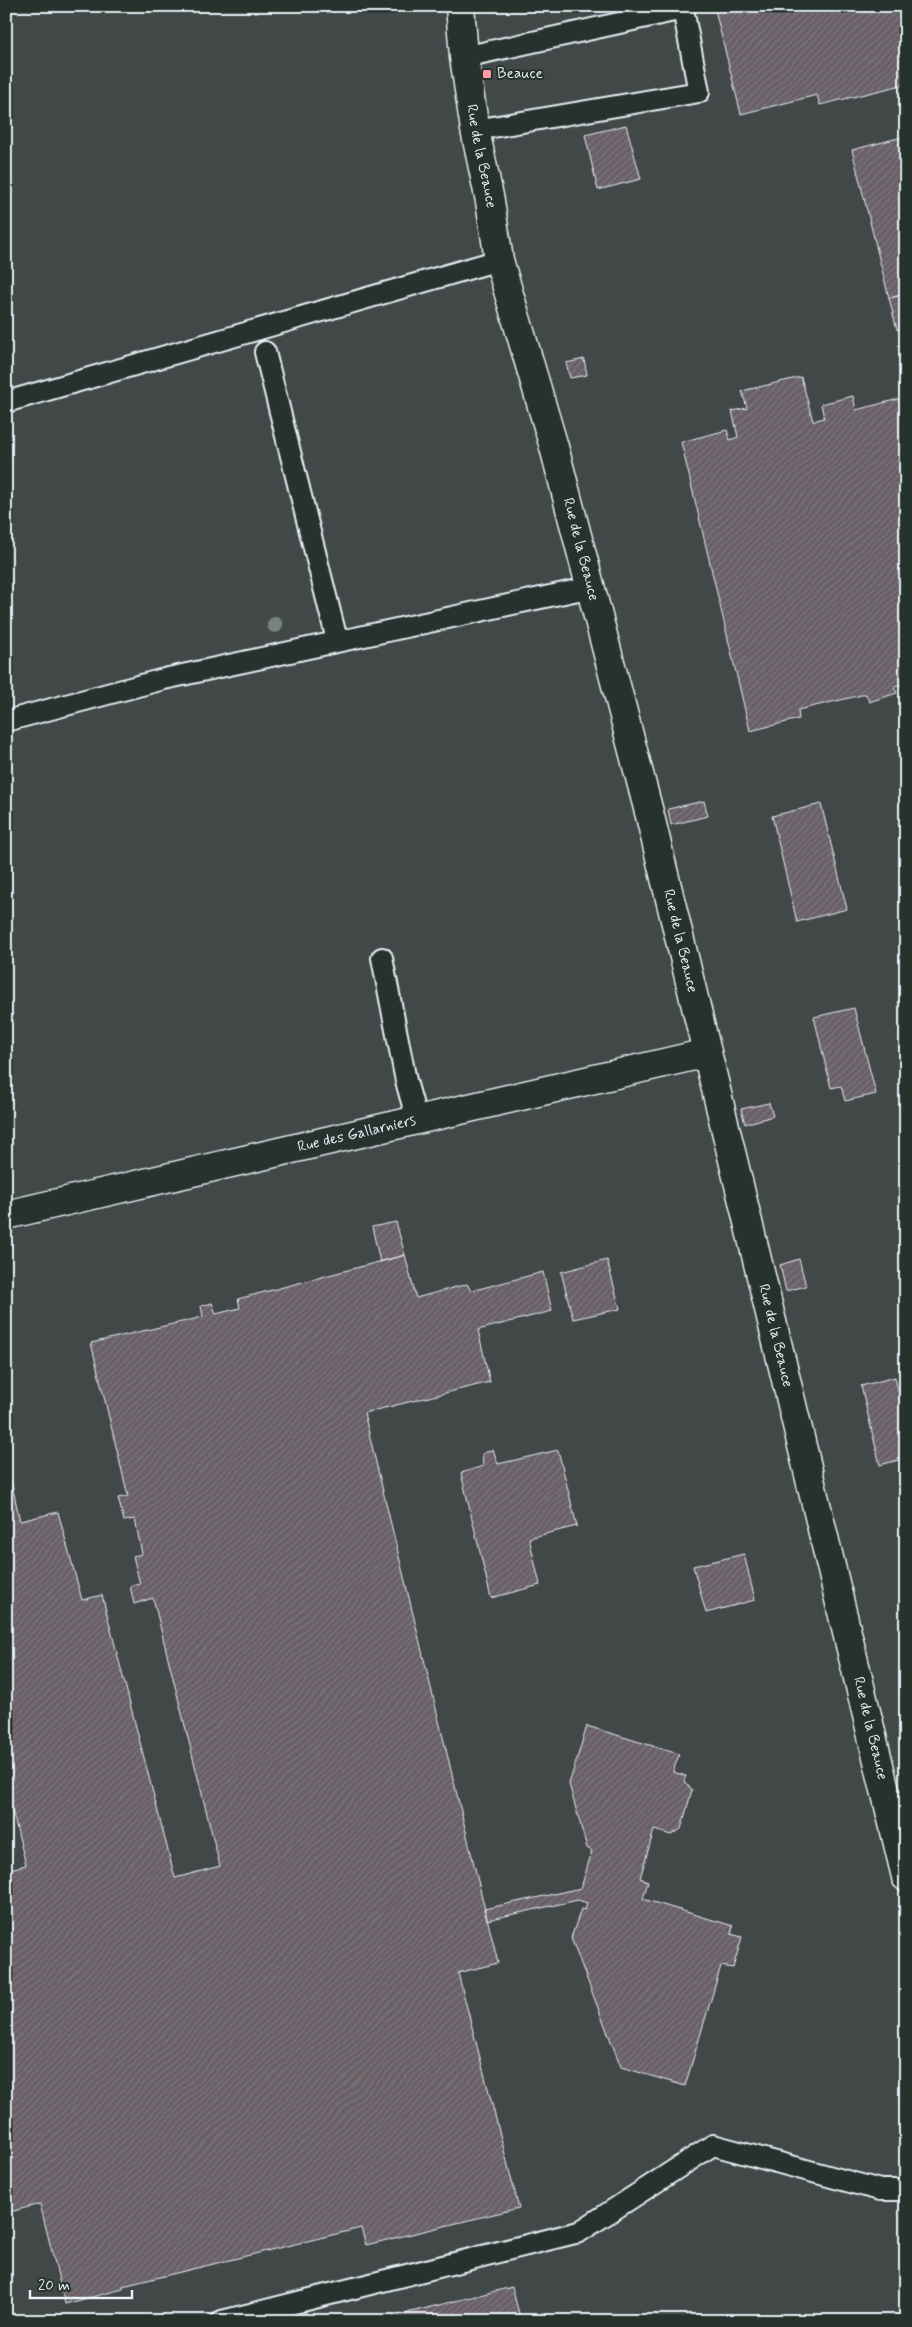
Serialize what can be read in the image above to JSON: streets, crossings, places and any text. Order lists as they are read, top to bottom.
{
  "streets": {
    "street": ["Rue de la Beauce", "Rue des Gallarniers"]
  },
  "crossings": [
    ["Rue de la Beauce", "Rue des Gallarniers"]
  ],
  "places": {
    "transit": ["Beauce"]
  },
  "scale_bar": "20 m"
}
